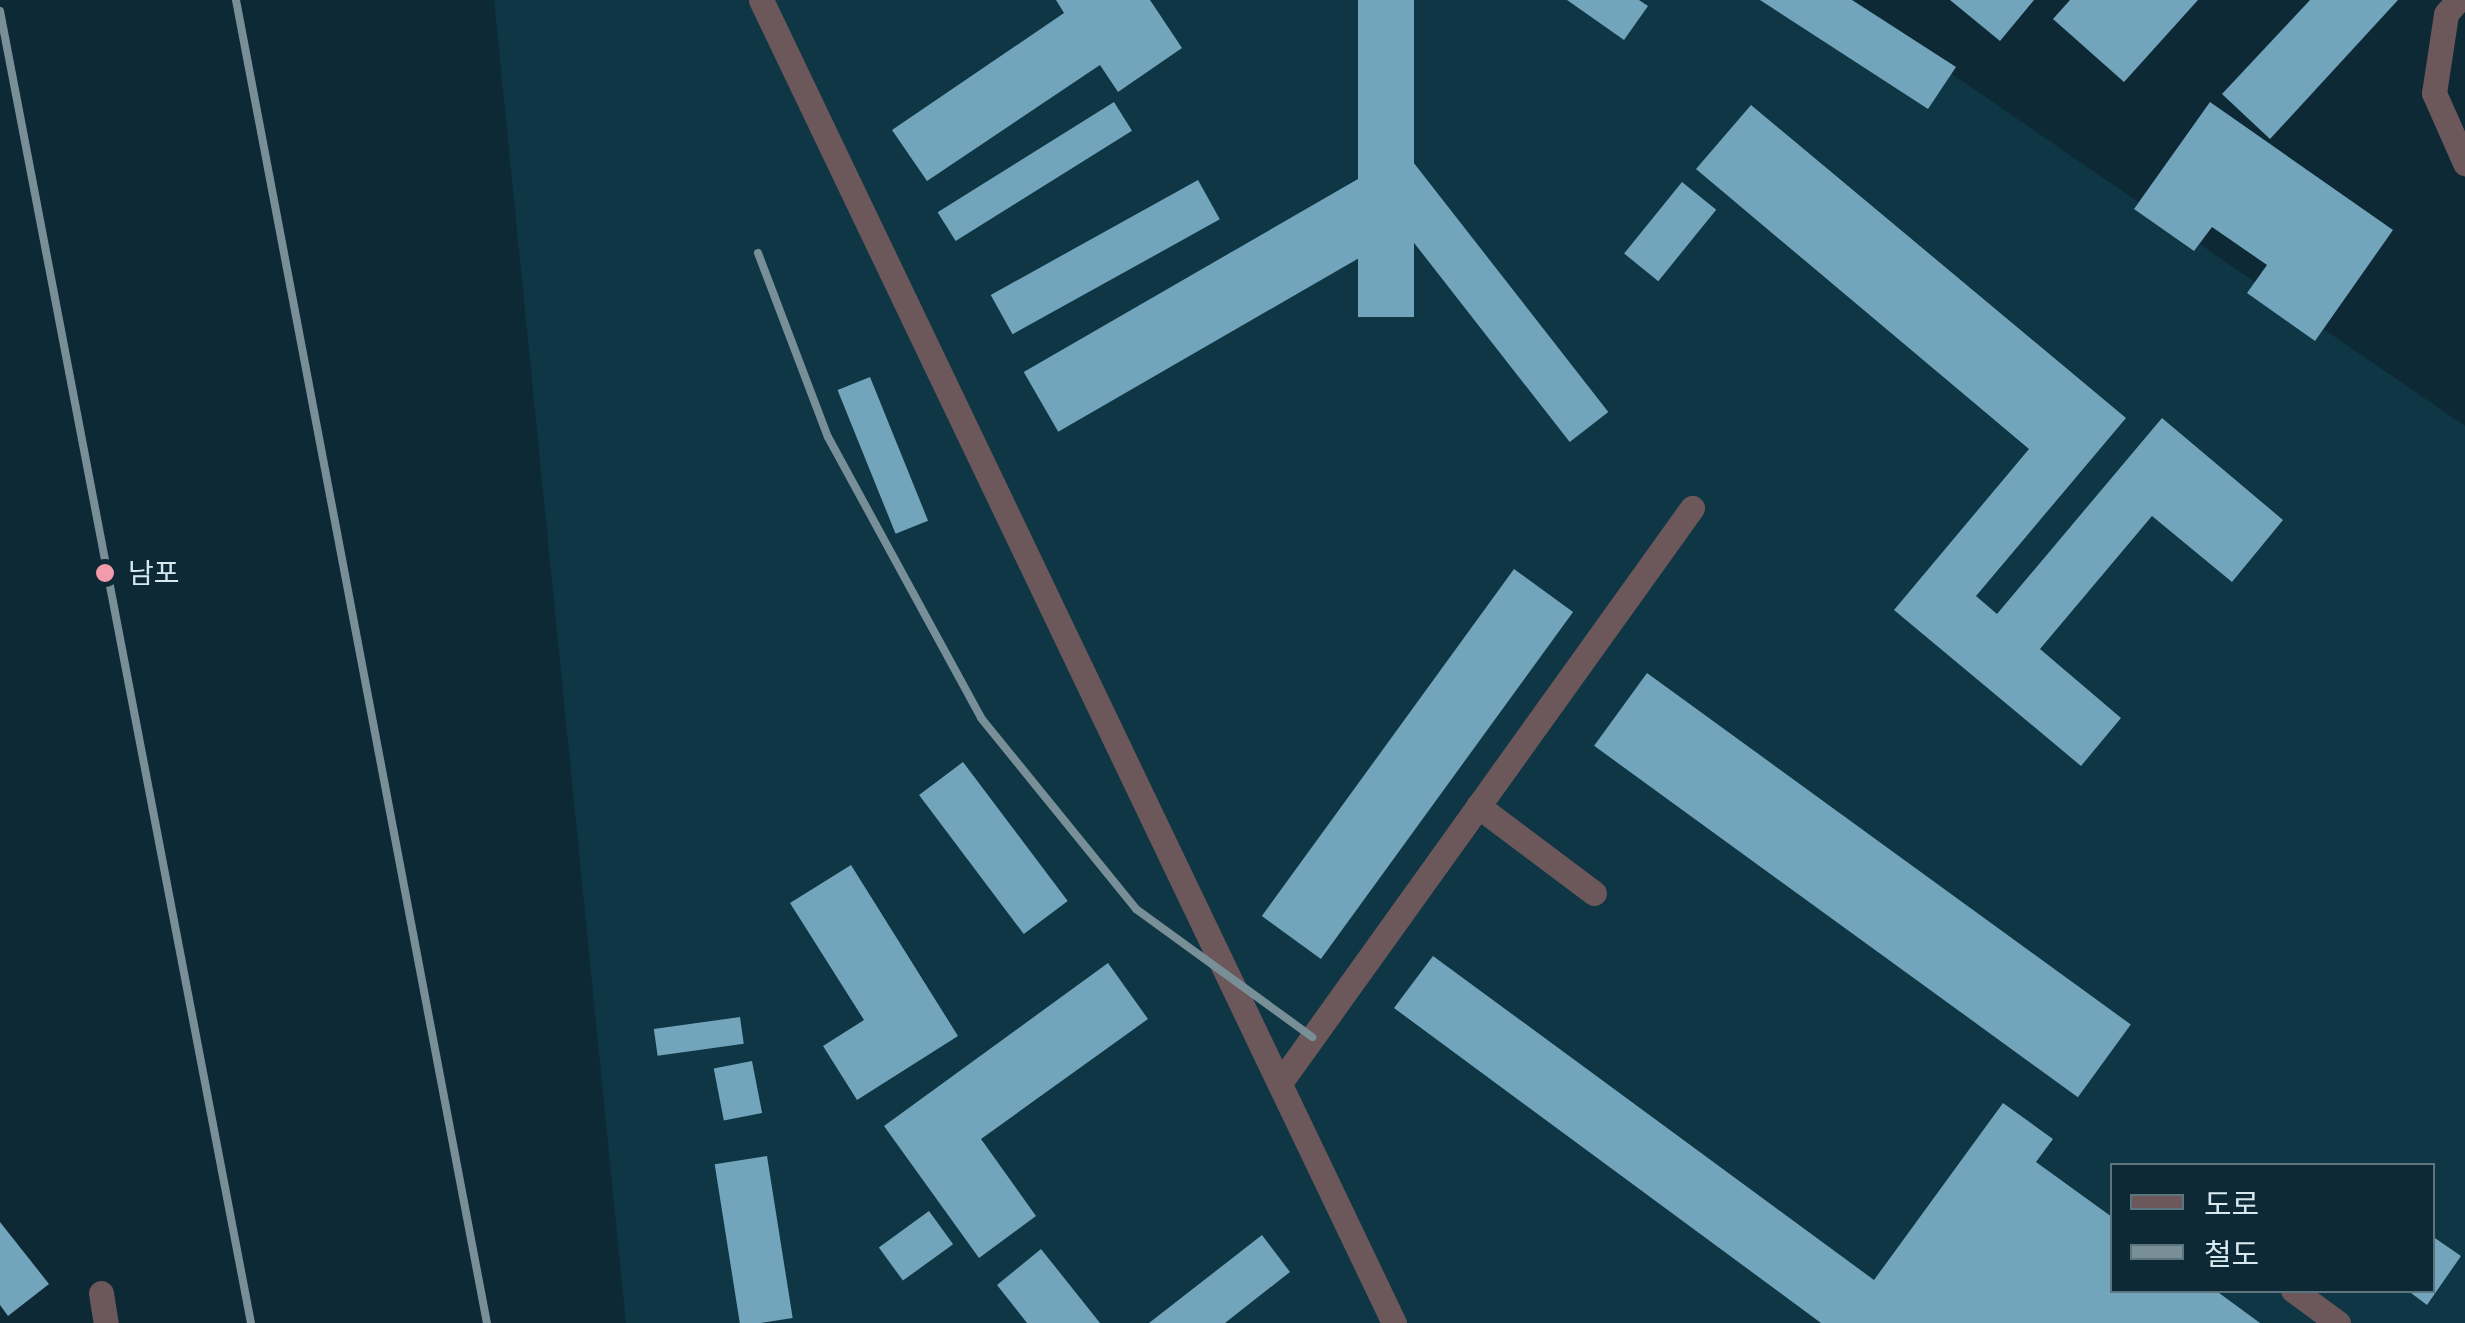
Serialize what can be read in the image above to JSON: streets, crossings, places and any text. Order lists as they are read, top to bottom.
{
  "places": ["남포"],
  "legend": ["도로", "철도"]
}
